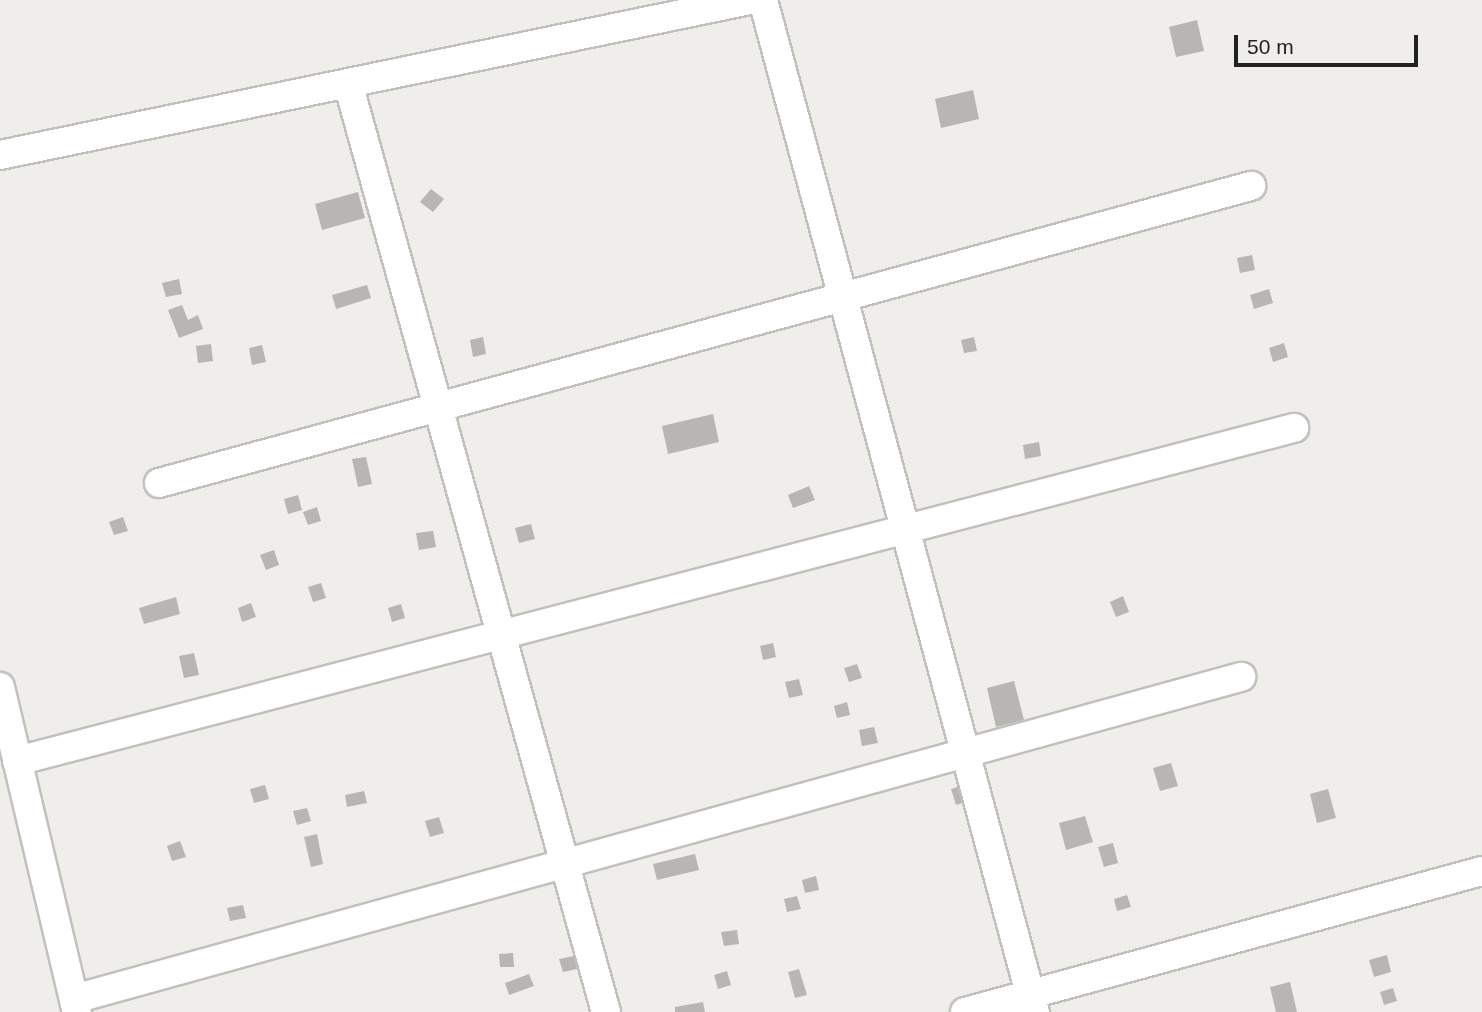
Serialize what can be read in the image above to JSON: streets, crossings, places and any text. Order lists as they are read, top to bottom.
{
  "scale_bar": "50 m"
}
